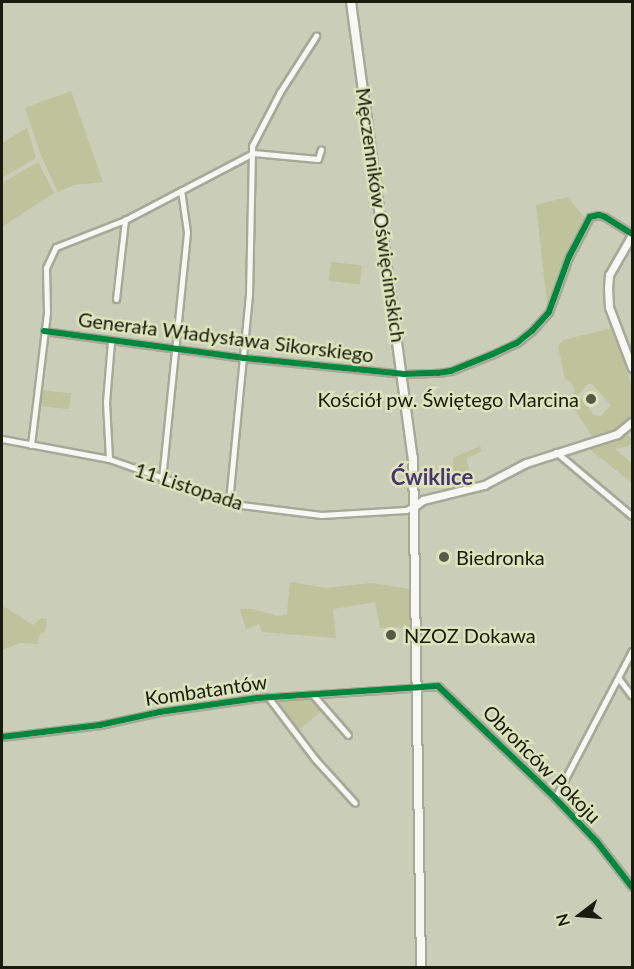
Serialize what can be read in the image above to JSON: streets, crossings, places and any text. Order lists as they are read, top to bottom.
{
  "streets": {
    "main road": ["Męczenników Oświęcimskich"],
    "street": [
      "Generała Władysława Sikorskiego",
      "11 Listopada",
      "Kombatantów",
      "Obrońców Pokoju"
    ]
  },
  "crossings": [
    ["Męczenników Oświęcimskich", "Generała Władysława Sikorskiego"],
    ["Męczenników Oświęcimskich", "11 Listopada"],
    ["Męczenników Oświęcimskich", "Kombatantów"],
    ["Męczenników Oświęcimskich", "Obrońców Pokoju"],
    ["Kombatantów", "Obrońców Pokoju"]
  ],
  "districts": ["Ćwiklice"],
  "places": ["Kościół pw. Świętego Marcina", "Biedronka", "NZOZ Dokawa"],
  "north": "left"
}
